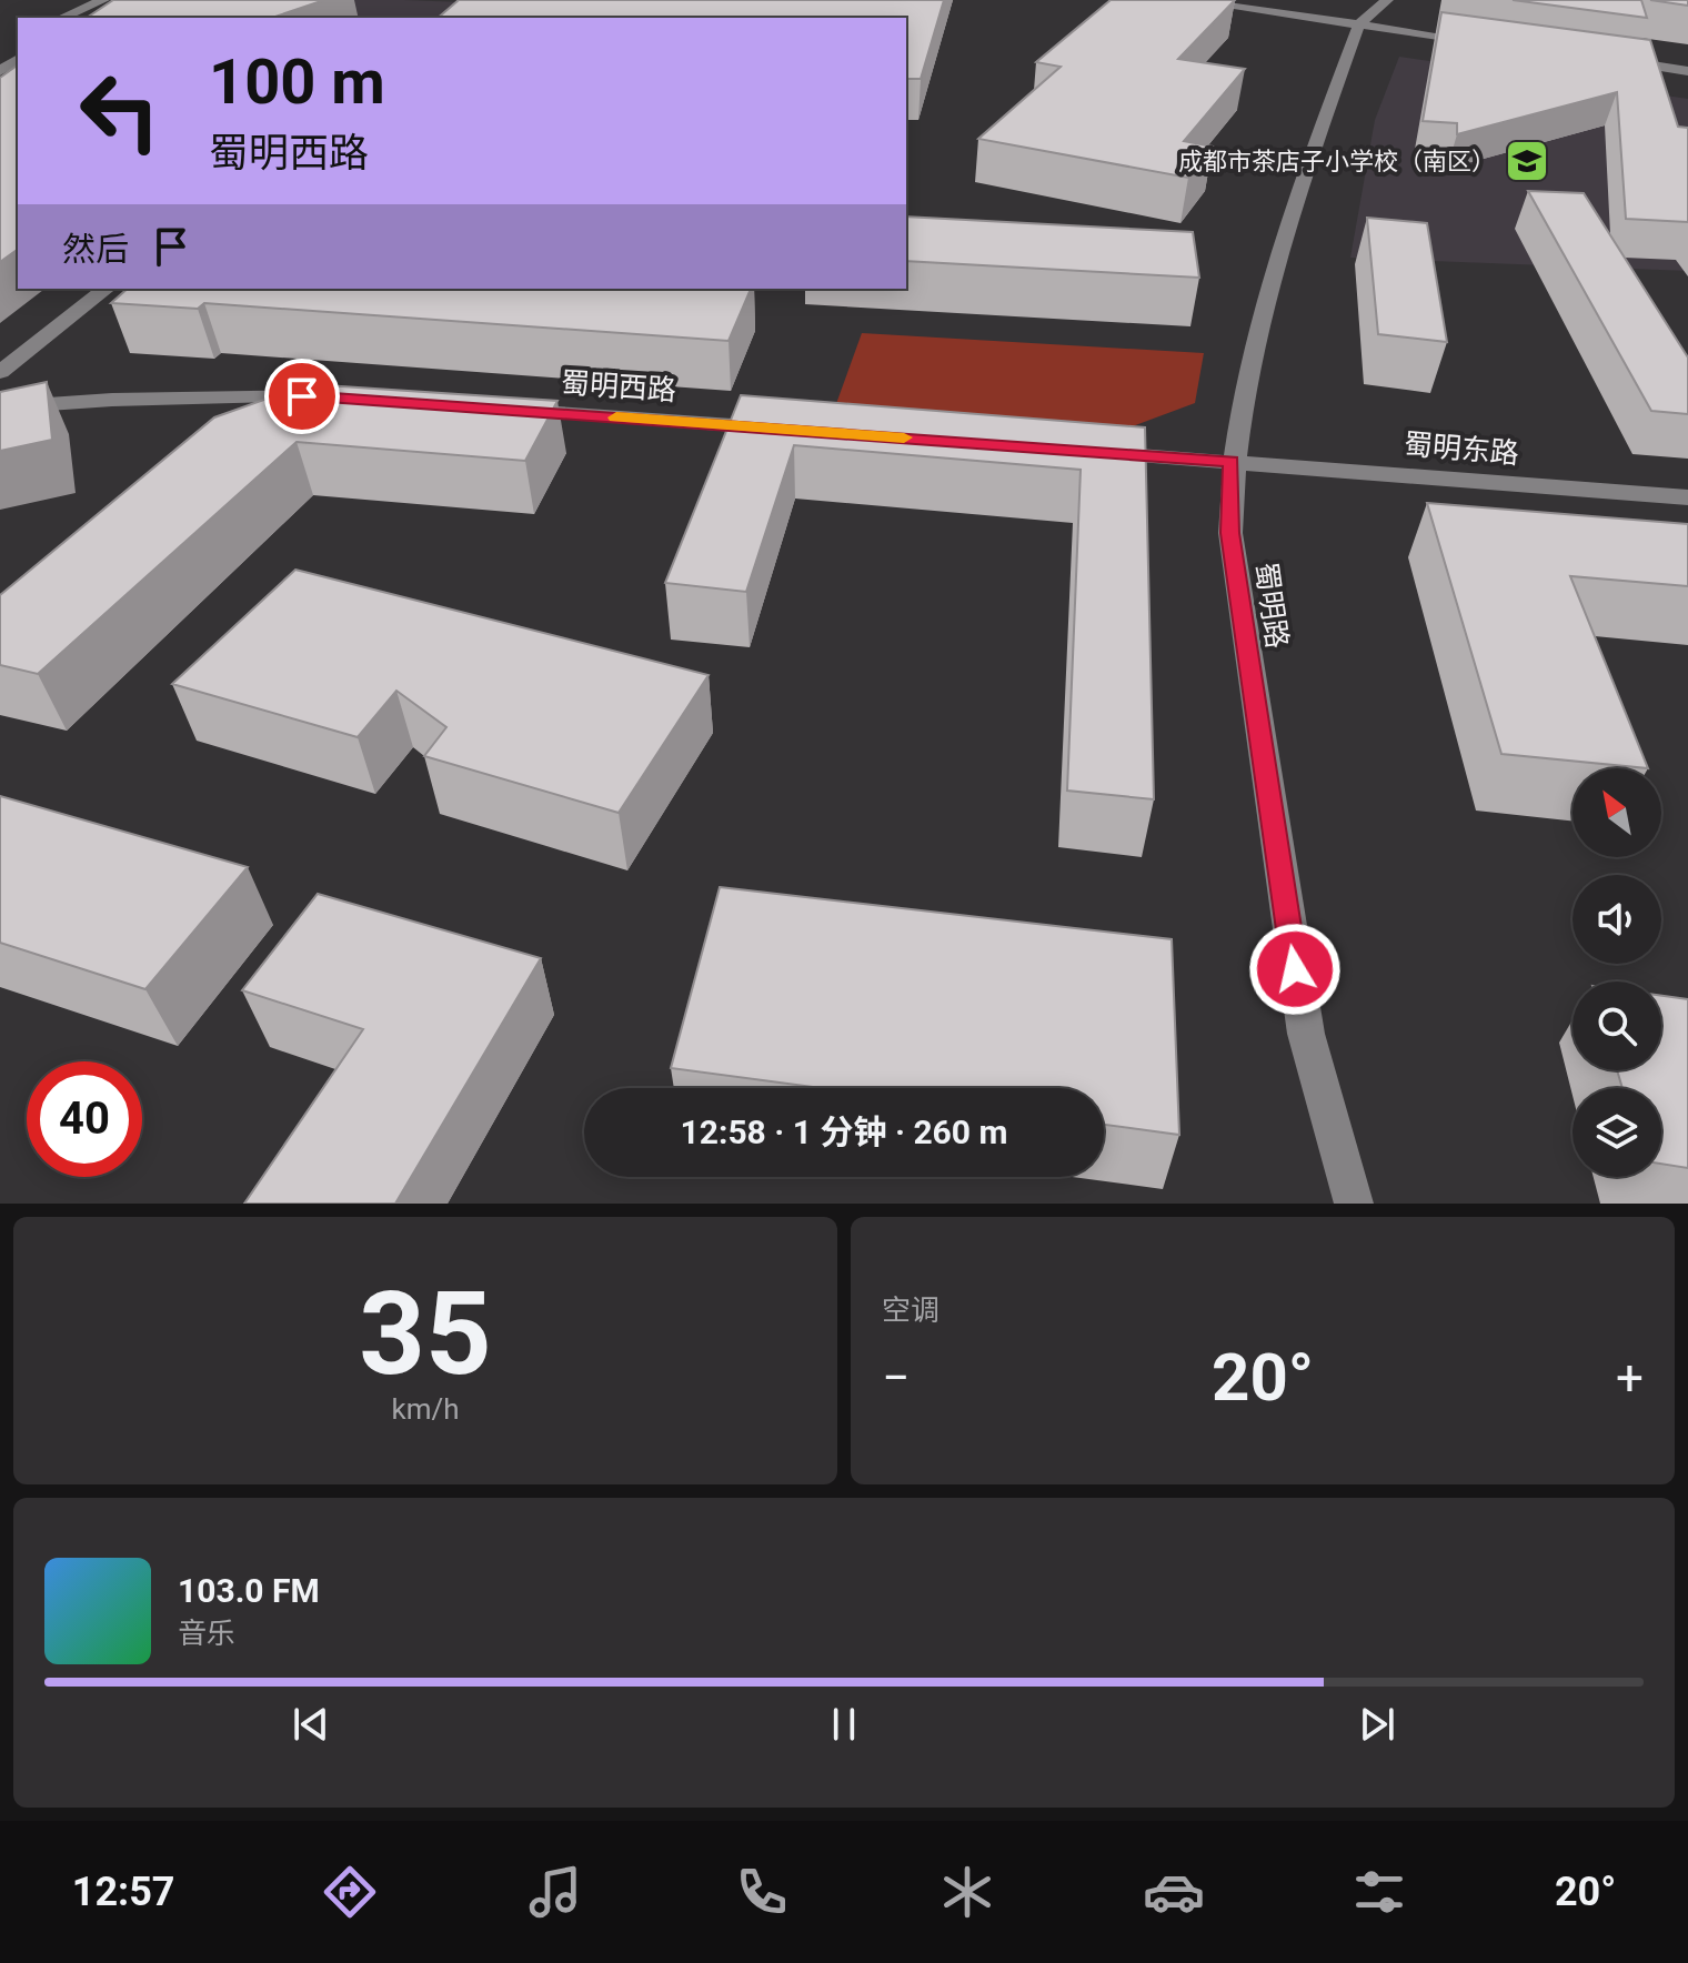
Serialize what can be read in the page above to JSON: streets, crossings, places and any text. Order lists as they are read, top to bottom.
{
  "streets": {
    "street": ["蜀明西路", "蜀明东路", "蜀明路"]
  },
  "crossings": [
    ["蜀明东路", "蜀明路"]
  ],
  "places": {
    "school or university": ["成都市茶店子小学校（南区）"]
  },
  "north": "top left",
  "page": {
    "turn": ["100 m", "蜀明西路"],
    "then": "然后",
    "limit": "40",
    "trip": "12:58 · 1 分钟 · 260 m",
    "tile": [
      ["35", "km/h"],
      "空调"
    ],
    "heat": ["−", "20°", "+"],
    "song": ["103.0 FM", "音乐"],
    "tabs": ["12:57", "20°"]
  }
}
